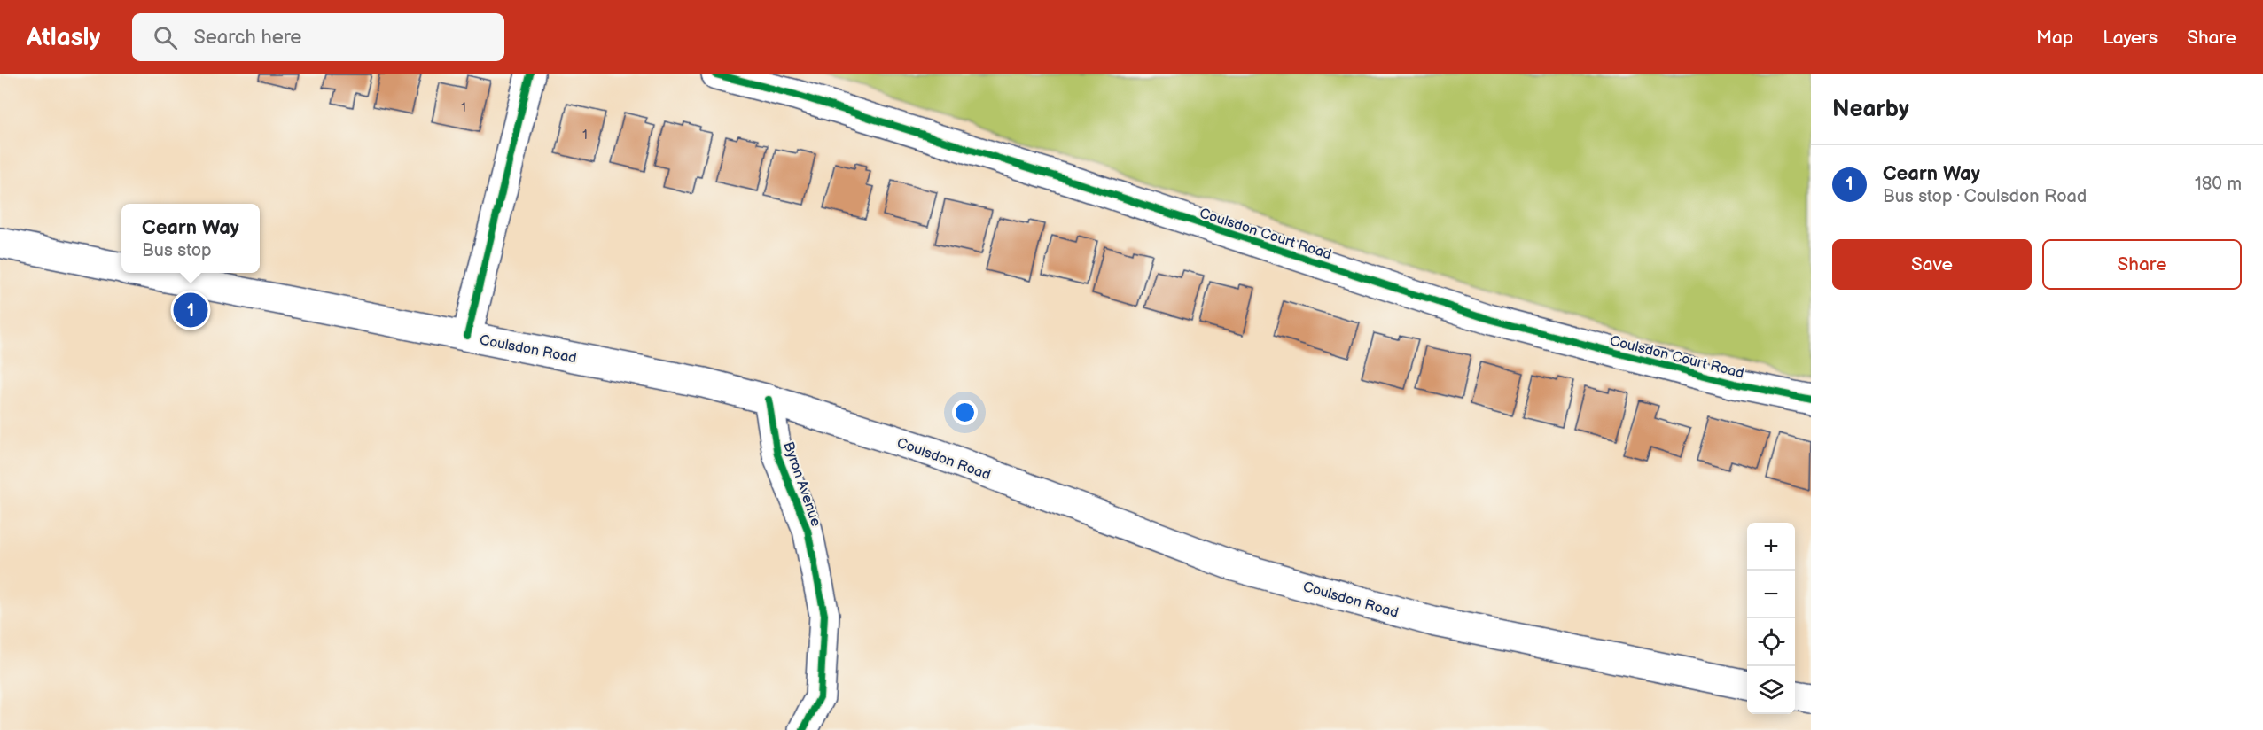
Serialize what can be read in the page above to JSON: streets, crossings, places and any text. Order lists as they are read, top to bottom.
{
  "streets": {
    "main road": ["Coulsdon Court Road", "Coulsdon Road", "Byron Avenue"]
  },
  "crossings": [
    ["Coulsdon Road", "Byron Avenue"]
  ],
  "house_numbers": ["1", "1"],
  "page": {
    "header": "Atlasly",
    "search": "Search here",
    "nav": ["Map", "Layers", "Share"],
    "heading": "Nearby",
    "list": [
      {
        "mark": "1",
        "name": "Cearn Way",
        "note": "Bus stop · Coulsdon Road",
        "value": "180 m"
      }
    ],
    "popup": ["Cearn Way", "Bus stop"],
    "buttons": ["Save", "Share"],
    "pins": "1",
    "map_buttons": ["+", "−"]
  }
}
